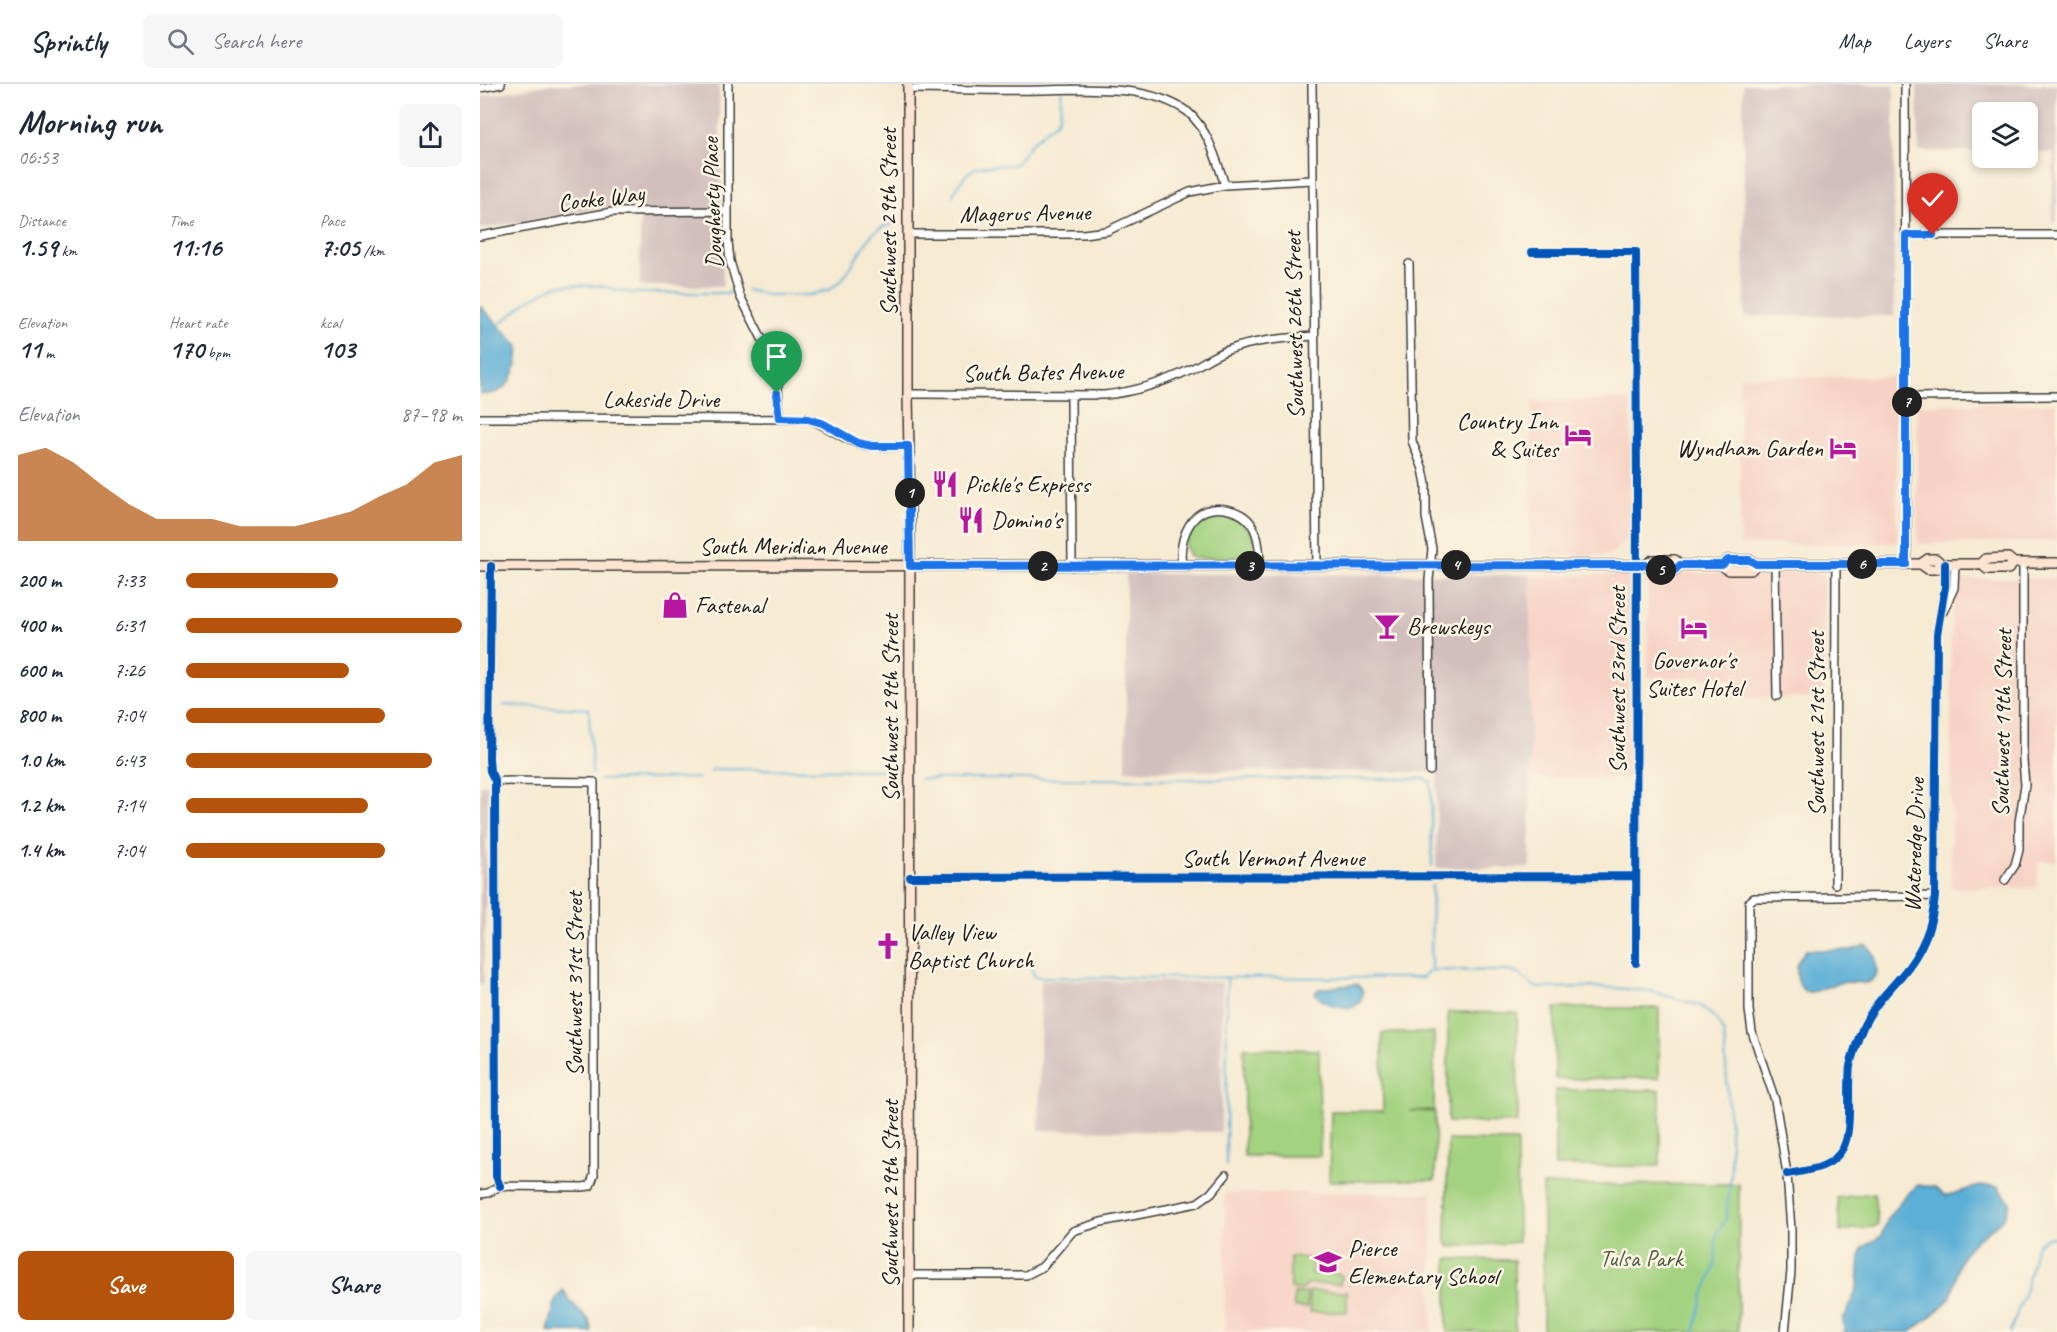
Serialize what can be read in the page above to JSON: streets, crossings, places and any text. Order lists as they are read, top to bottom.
{
  "streets": {
    "main road": ["Southwest 29th Street", "South Meridian Avenue"],
    "street": [
      "Cooke Way",
      "Dougherty Place",
      "Magerus Avenue",
      "Southwest 26th Street",
      "South Bates Avenue",
      "Lakeside Drive",
      "Southwest 23rd Street",
      "Southwest 19th Street",
      "Southwest 21st Street",
      "Wateredge Drive",
      "South Vermont Avenue",
      "Southwest 31st Street"
    ]
  },
  "crossings": [
    ["Cooke Way", "Dougherty Place"],
    ["Dougherty Place", "Lakeside Drive"],
    ["Magerus Avenue", "Southwest 29th Street"],
    ["Magerus Avenue", "Southwest 26th Street"],
    ["Southwest 29th Street", "South Bates Avenue"],
    ["Southwest 29th Street", "Lakeside Drive"],
    ["Southwest 29th Street", "South Meridian Avenue"],
    ["Southwest 29th Street", "South Vermont Avenue"],
    ["Southwest 26th Street", "South Bates Avenue"],
    ["Southwest 26th Street", "South Meridian Avenue"],
    ["South Meridian Avenue", "Southwest 23rd Street"],
    ["South Meridian Avenue", "Southwest 19th Street"],
    ["South Meridian Avenue", "Southwest 21st Street"],
    ["South Meridian Avenue", "Wateredge Drive"],
    ["Southwest 23rd Street", "South Vermont Avenue"]
  ],
  "parks": ["Tulsa Park"],
  "places": {
    "hotel": ["Country Inn & Suites", "Wyndham Garden", "Governor's Suites Hotel"],
    "restaurant": ["Pickle's Express", "Domino's"],
    "shop": ["Fastenal"],
    "bar": ["Brewskeys"],
    "church": ["Valley View Baptist Church"],
    "school or university": ["Pierce Elementary School"]
  },
  "page": {
    "header": "Sprintly",
    "search": "Search here",
    "nav": ["Map", "Layers", "Share"],
    "heading": ["Morning run", "06:53"],
    "stats": [
      ["Distance", "1.59 km"],
      ["Time", "11:16"],
      ["Pace", "7:05 /km"],
      ["Elevation", "11 m"],
      ["Heart rate", "170 bpm"],
      ["kcal", "103"]
    ],
    "pins": [
      "7",
      "1",
      "6",
      "4",
      "2",
      "3",
      "5"
    ],
    "chart": ["Elevation", "87–98 m"],
    "list": [
      {
        "name": "200 m",
        "note": "7:33"
      },
      {
        "name": "400 m",
        "note": "6:31"
      },
      {
        "name": "600 m",
        "note": "7:26"
      },
      {
        "name": "800 m",
        "note": "7:04"
      },
      {
        "name": "1.0 km",
        "note": "6:43"
      },
      {
        "name": "1.2 km",
        "note": "7:14"
      },
      {
        "name": "1.4 km",
        "note": "7:04"
      }
    ],
    "buttons": ["Save", "Share"]
  }
}
